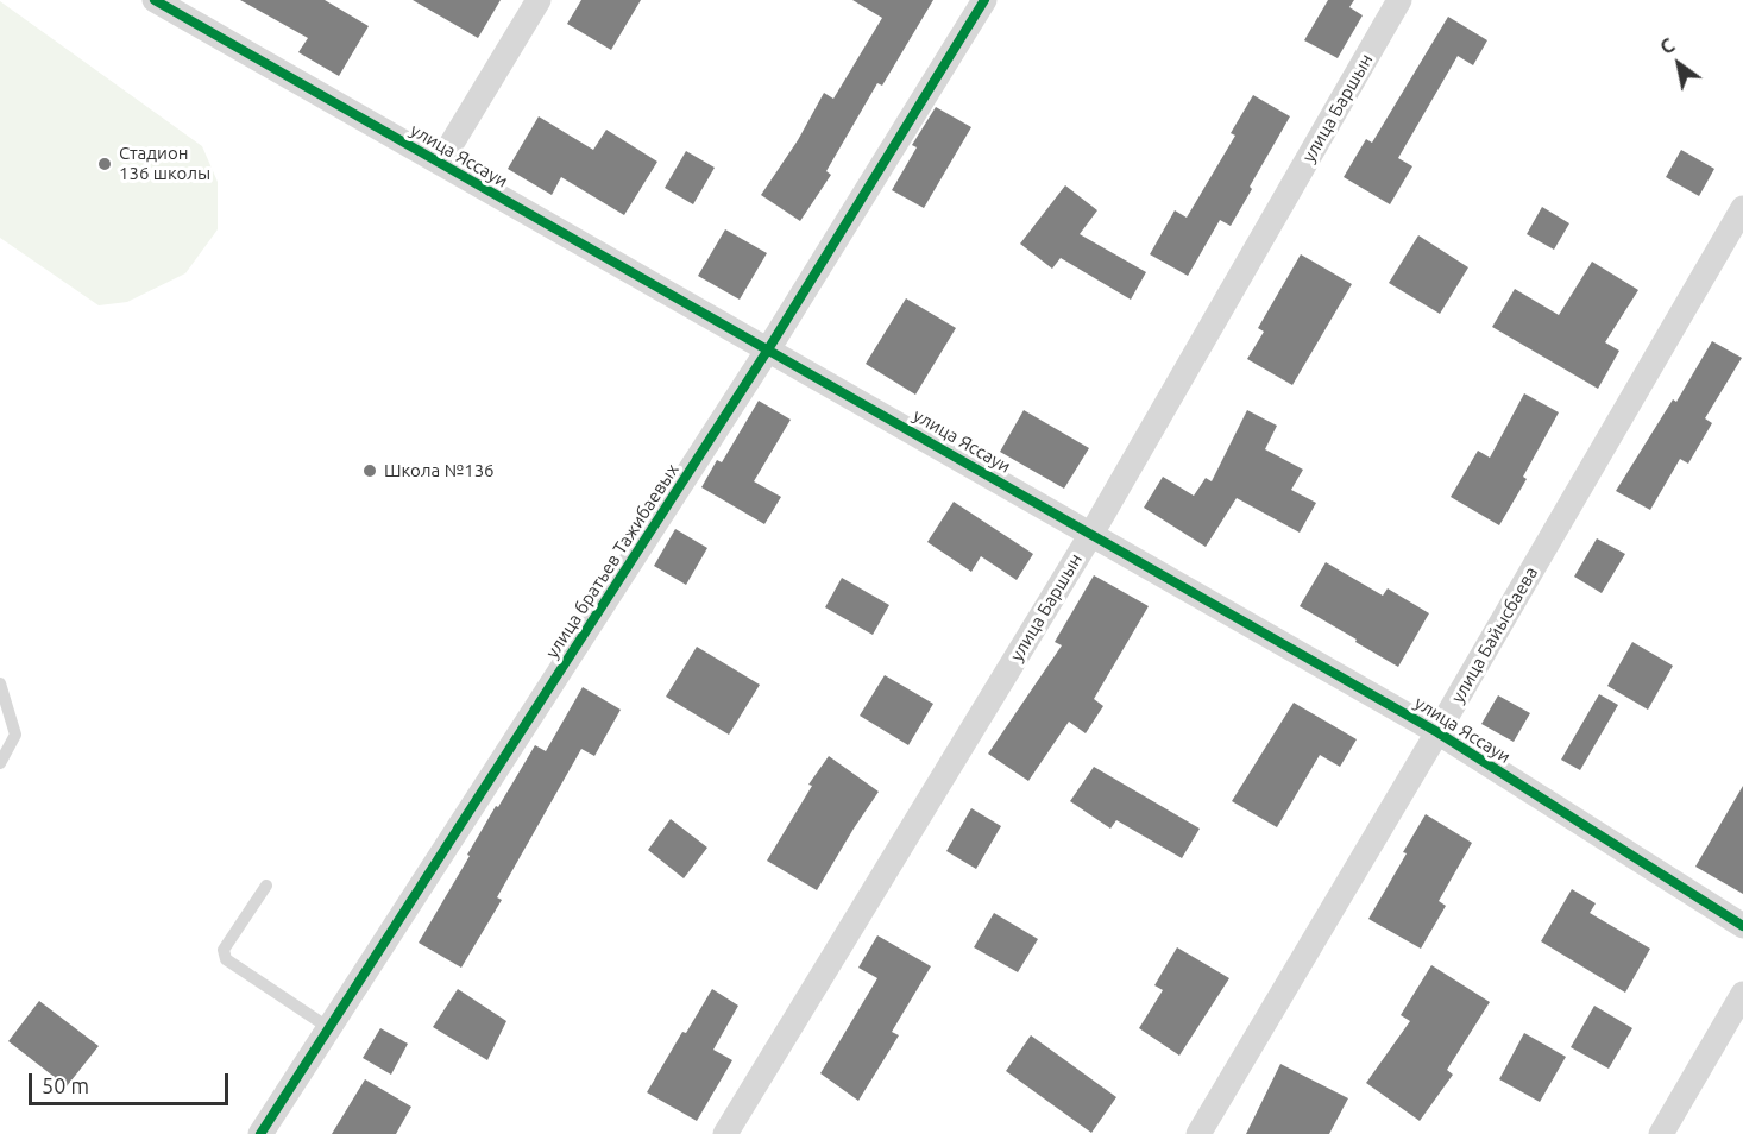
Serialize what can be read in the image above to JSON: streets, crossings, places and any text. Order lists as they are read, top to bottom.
{
  "streets": {
    "street": [
      "улица Баршын",
      "улица Яссауи",
      "улица братьев Тажибаевых",
      "улица Байысбаева"
    ]
  },
  "crossings": [
    ["улица Баршын", "улица Яссауи"],
    ["улица Яссауи", "улица братьев Тажибаевых"],
    ["улица Яссауи", "улица Байысбаева"]
  ],
  "places": ["Стадион 136 школы", "Школа №136"],
  "scale_bar": "50 m",
  "north": "top left"
}
